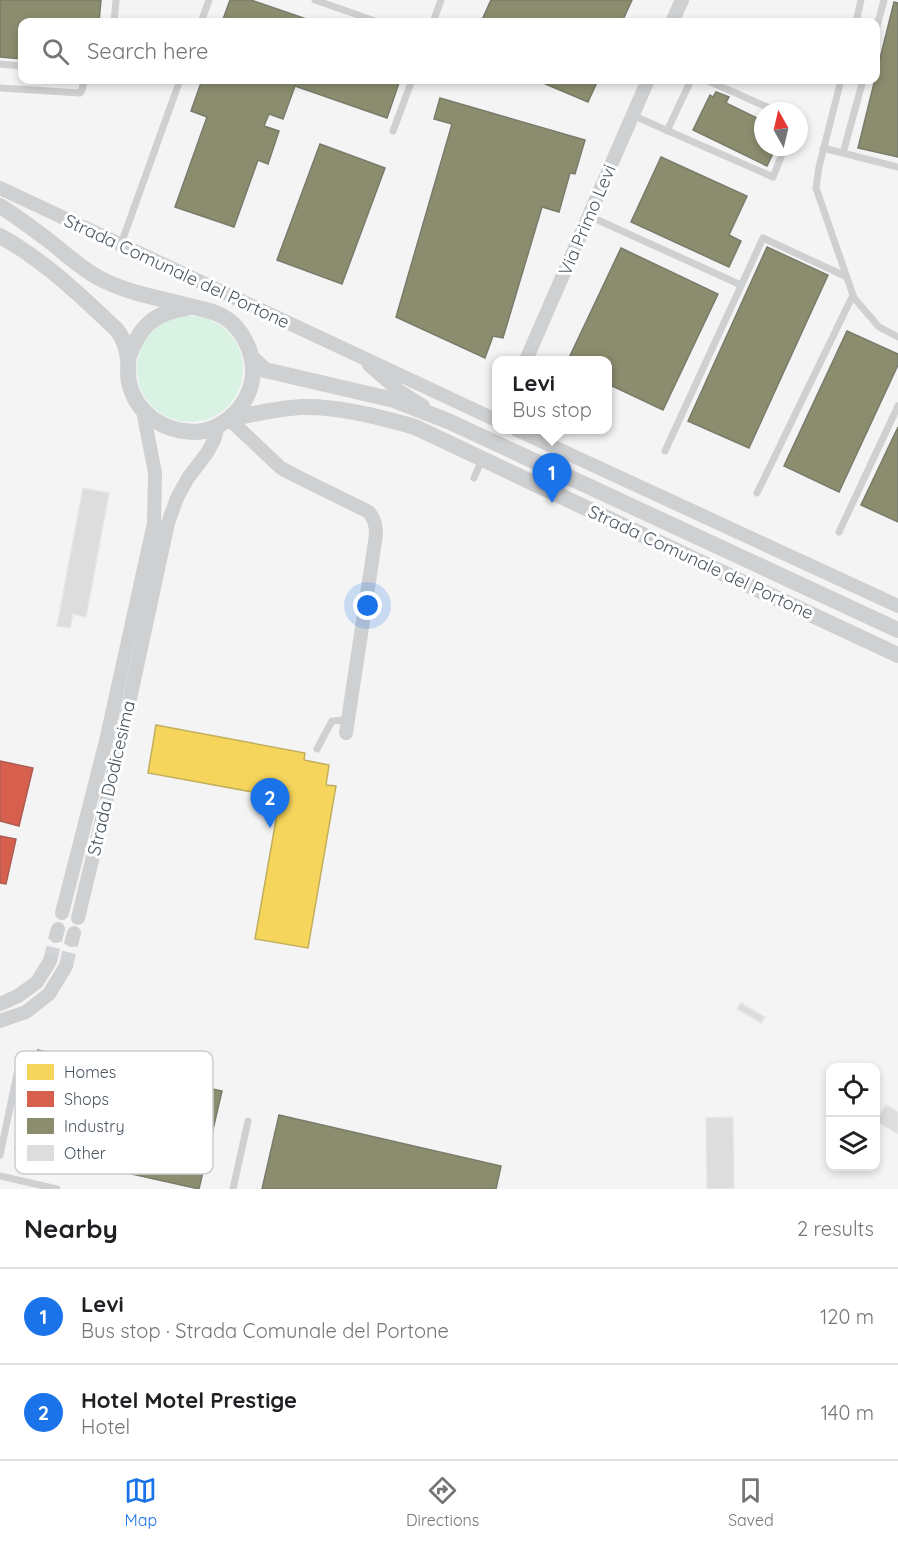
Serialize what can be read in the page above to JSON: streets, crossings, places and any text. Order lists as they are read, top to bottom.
{
  "streets": {
    "street": ["Via Primo Levi", "Strada Comunale del Portone", "Strada Dodicesima"]
  },
  "crossings": [
    ["Strada Comunale del Portone", "Strada Dodicesima"]
  ],
  "legend": [
    "Homes",
    "Shops",
    "Industry",
    "Other"
  ],
  "north": "top",
  "page": {
    "search": "Search here",
    "popup": ["Levi", "Bus stop"],
    "pins": ["1", "2"],
    "heading": ["Nearby", "2 results"],
    "list": [
      {
        "mark": "1",
        "name": "Levi",
        "note": "Bus stop · Strada Comunale del Portone",
        "value": "120 m"
      },
      {
        "mark": "2",
        "name": "Hotel Motel Prestige",
        "note": "Hotel",
        "value": "140 m"
      }
    ],
    "nav": ["Map", "Directions", "Saved"]
  }
}
